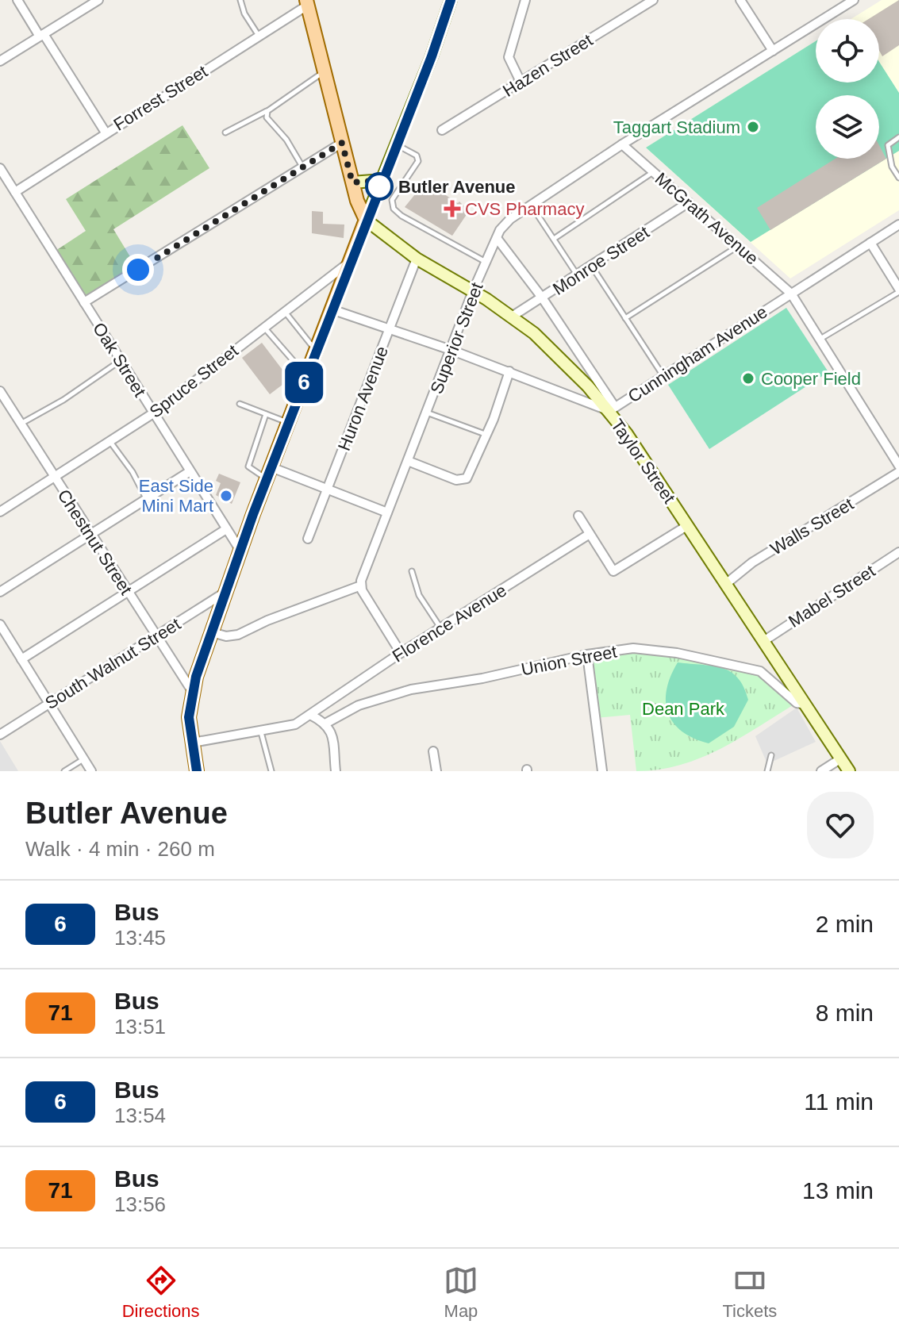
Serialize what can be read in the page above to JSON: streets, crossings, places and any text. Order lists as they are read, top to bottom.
{
  "streets": {
    "main road": ["Taylor Street"],
    "street": [
      "Hazen Street",
      "Forrest Street",
      "McGrath Avenue",
      "Monroe Street",
      "Superior Street",
      "Cunningham Avenue",
      "Oak Street",
      "Spruce Street",
      "Huron Avenue",
      "Walls Street",
      "Chestnut Street",
      "Mabel Street",
      "Florence Avenue",
      "Union Street",
      "South Walnut Street"
    ]
  },
  "crossings": [
    ["Forrest Street", "Oak Street"],
    ["McGrath Avenue", "Monroe Street"],
    ["McGrath Avenue", "Superior Street"],
    ["McGrath Avenue", "Cunningham Avenue"],
    ["Monroe Street", "Taylor Street"],
    ["Superior Street", "Cunningham Avenue"],
    ["Superior Street", "Taylor Street"],
    ["Cunningham Avenue", "Huron Avenue"],
    ["Cunningham Avenue", "Taylor Street"],
    ["Oak Street", "Spruce Street"],
    ["Spruce Street", "Chestnut Street"],
    ["Huron Avenue", "Taylor Street"],
    ["Taylor Street", "Walls Street"],
    ["Taylor Street", "Mabel Street"],
    ["Taylor Street", "Union Street"],
    ["Chestnut Street", "South Walnut Street"]
  ],
  "parks": ["Dean Park"],
  "places": {
    "other": [
      "Taggart Stadium",
      "Butler Avenue",
      "Cooper Field",
      "East Side Mini Mart"
    ],
    "health": ["CVS Pharmacy"]
  },
  "lines": ["bus line 6"],
  "page": {
    "on_map": "6",
    "heading": ["Butler Avenue", "Walk · 4 min · 260 m"],
    "list": [
      {
        "mark": "6",
        "name": "Bus",
        "note": "13:45",
        "value": "2 min"
      },
      {
        "mark": "71",
        "name": "Bus",
        "note": "13:51",
        "value": "8 min"
      },
      {
        "mark": "6",
        "name": "Bus",
        "note": "13:54",
        "value": "11 min"
      },
      {
        "mark": "71",
        "name": "Bus",
        "note": "13:56",
        "value": "13 min"
      }
    ],
    "tabs": ["Directions", "Map", "Tickets"]
  }
}
